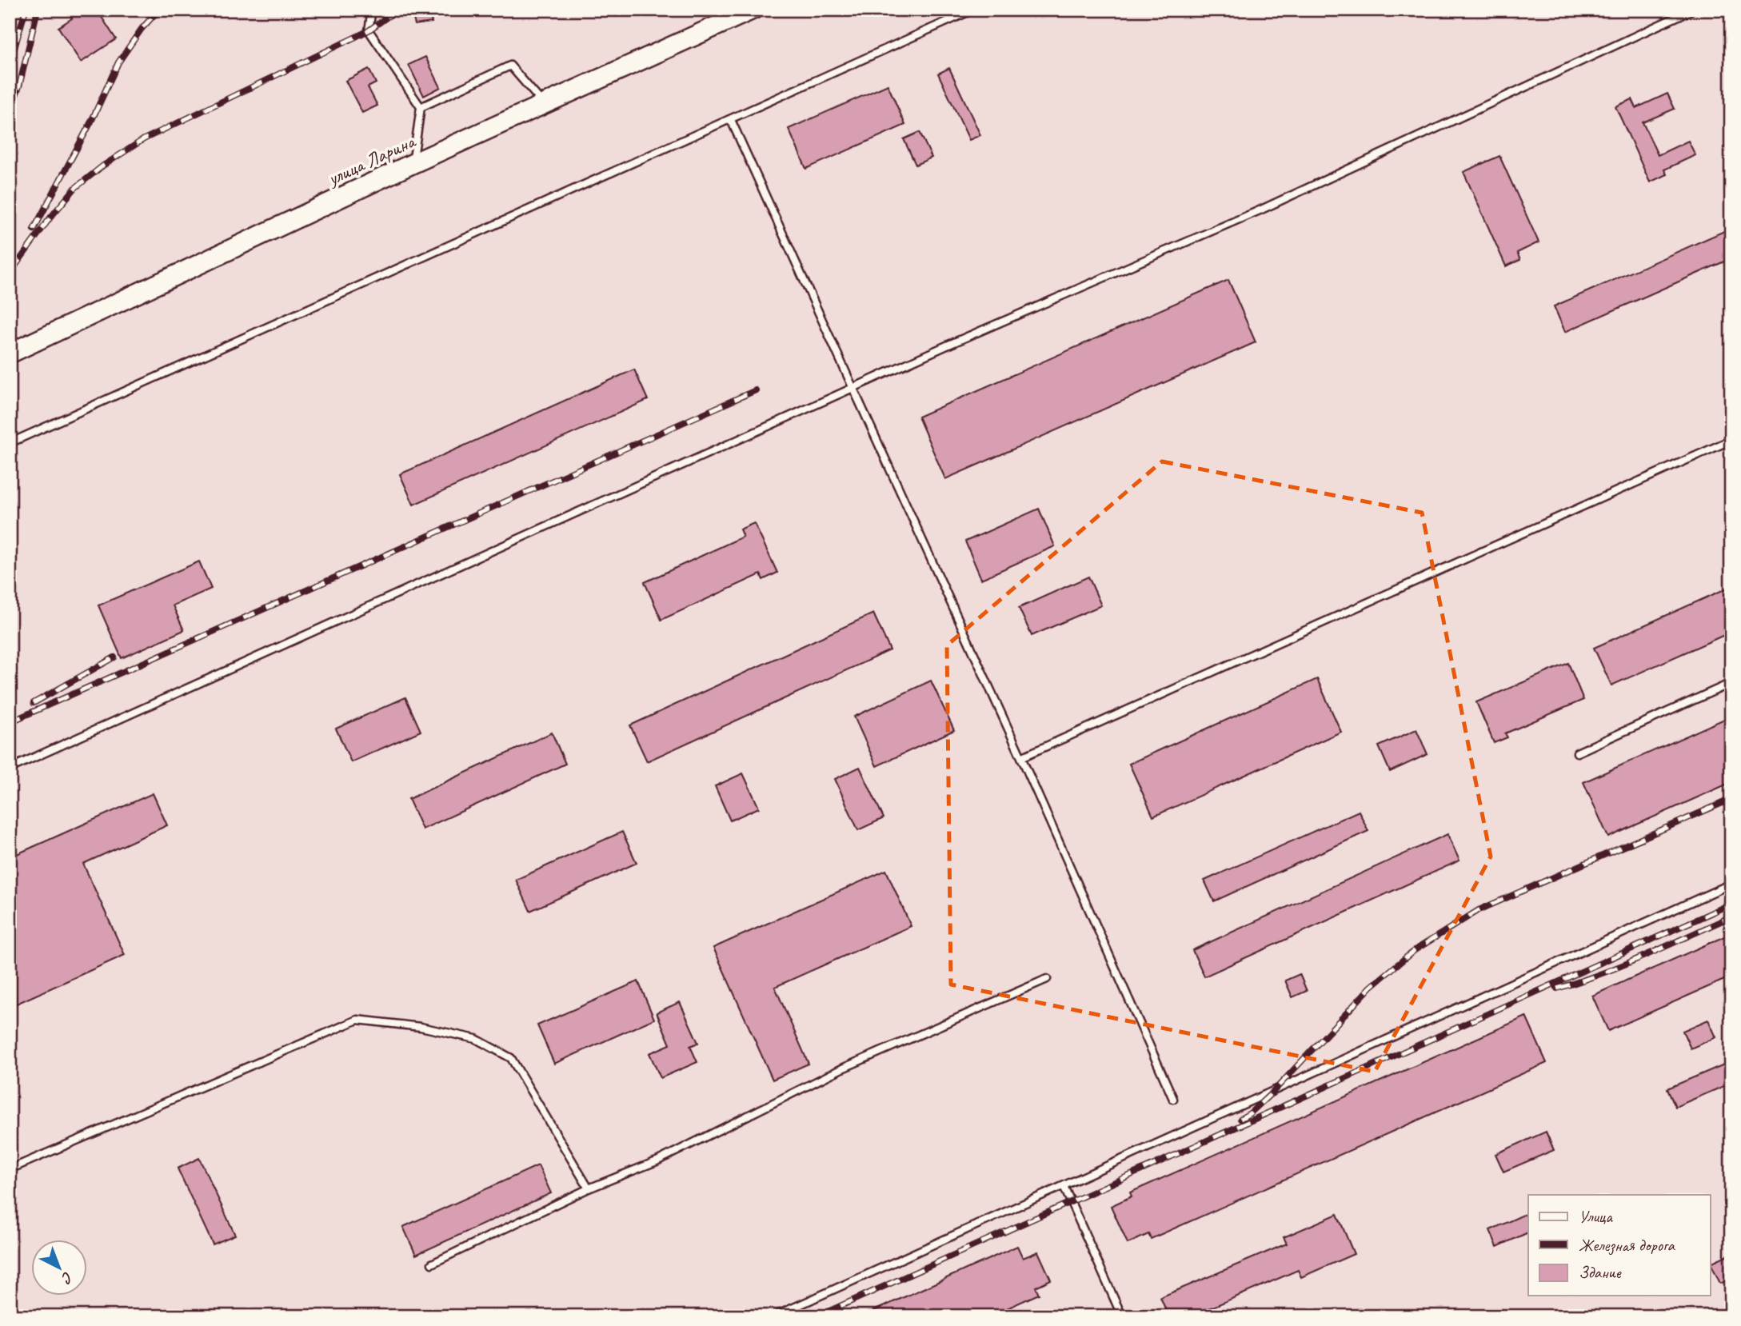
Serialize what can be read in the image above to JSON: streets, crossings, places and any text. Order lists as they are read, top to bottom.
{
  "streets": {
    "street": ["улица Ларина"]
  },
  "legend": ["Улица", "Железная дорога", "Здание"],
  "north": "bottom right"
}
